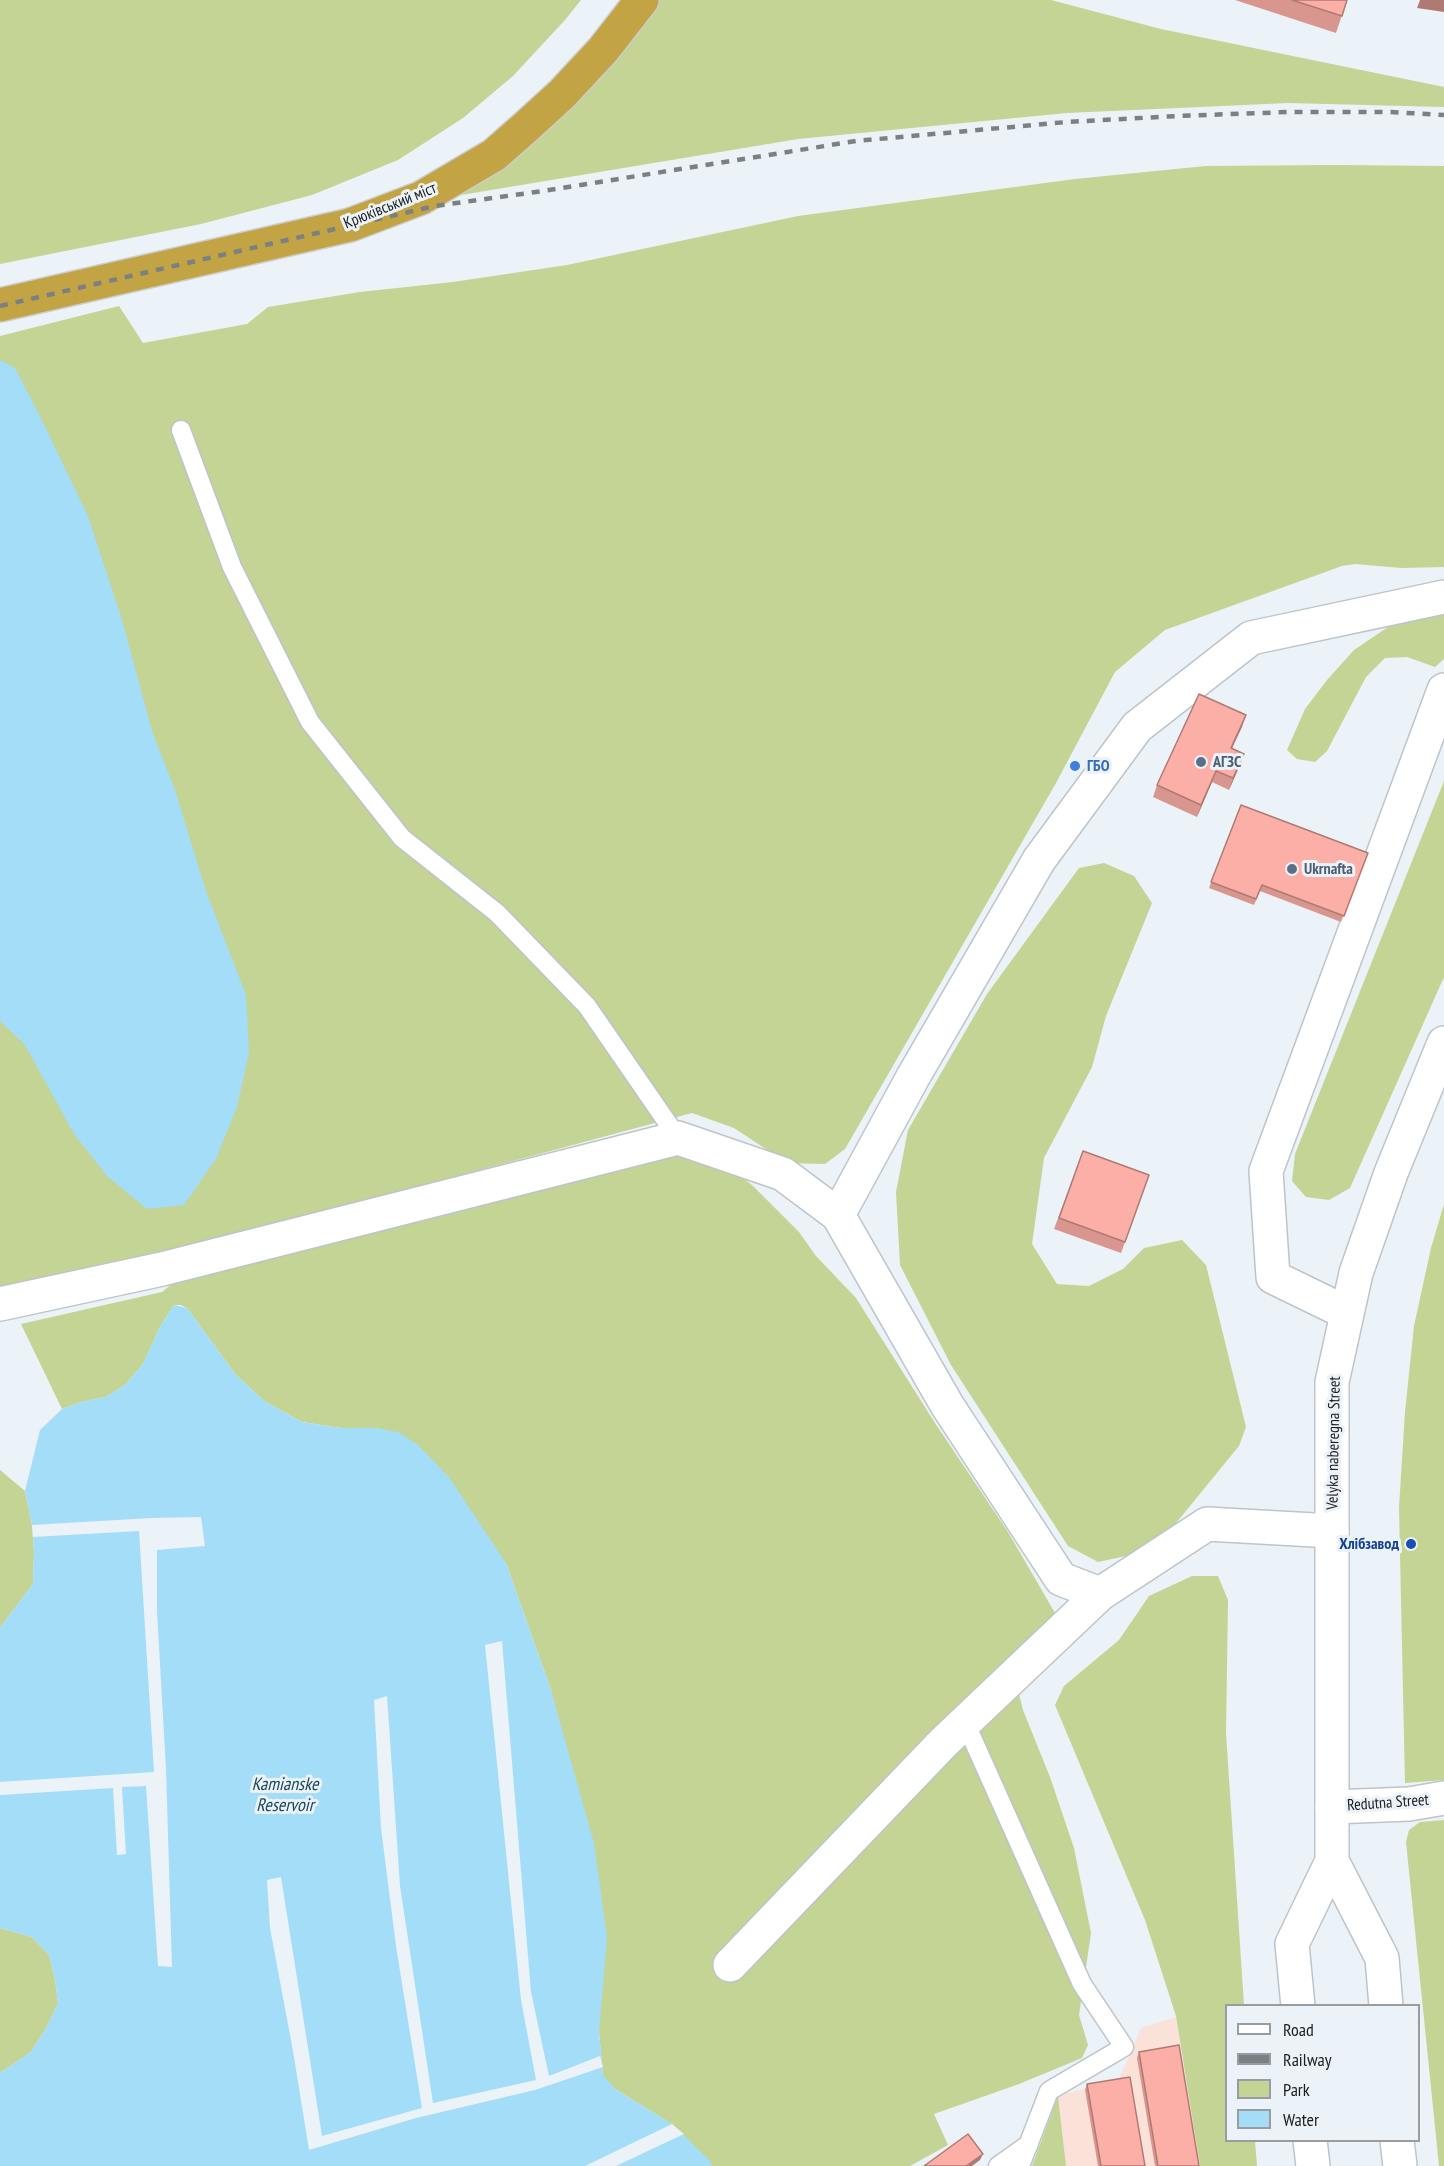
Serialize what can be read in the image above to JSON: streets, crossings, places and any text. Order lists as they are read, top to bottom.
{
  "streets": {
    "highway": ["Крюківський міст"],
    "street": ["Velyka naberegna Street", "Redutna Street"]
  },
  "crossings": [
    ["Velyka naberegna Street", "Redutna Street"]
  ],
  "water": ["Kamianske Reservoir"],
  "places": [
    "АГЗС",
    "ГБО",
    "Ukrnafta",
    "Хлібзавод"
  ],
  "legend": [
    "Road",
    "Railway",
    "Park",
    "Water"
  ]
}
